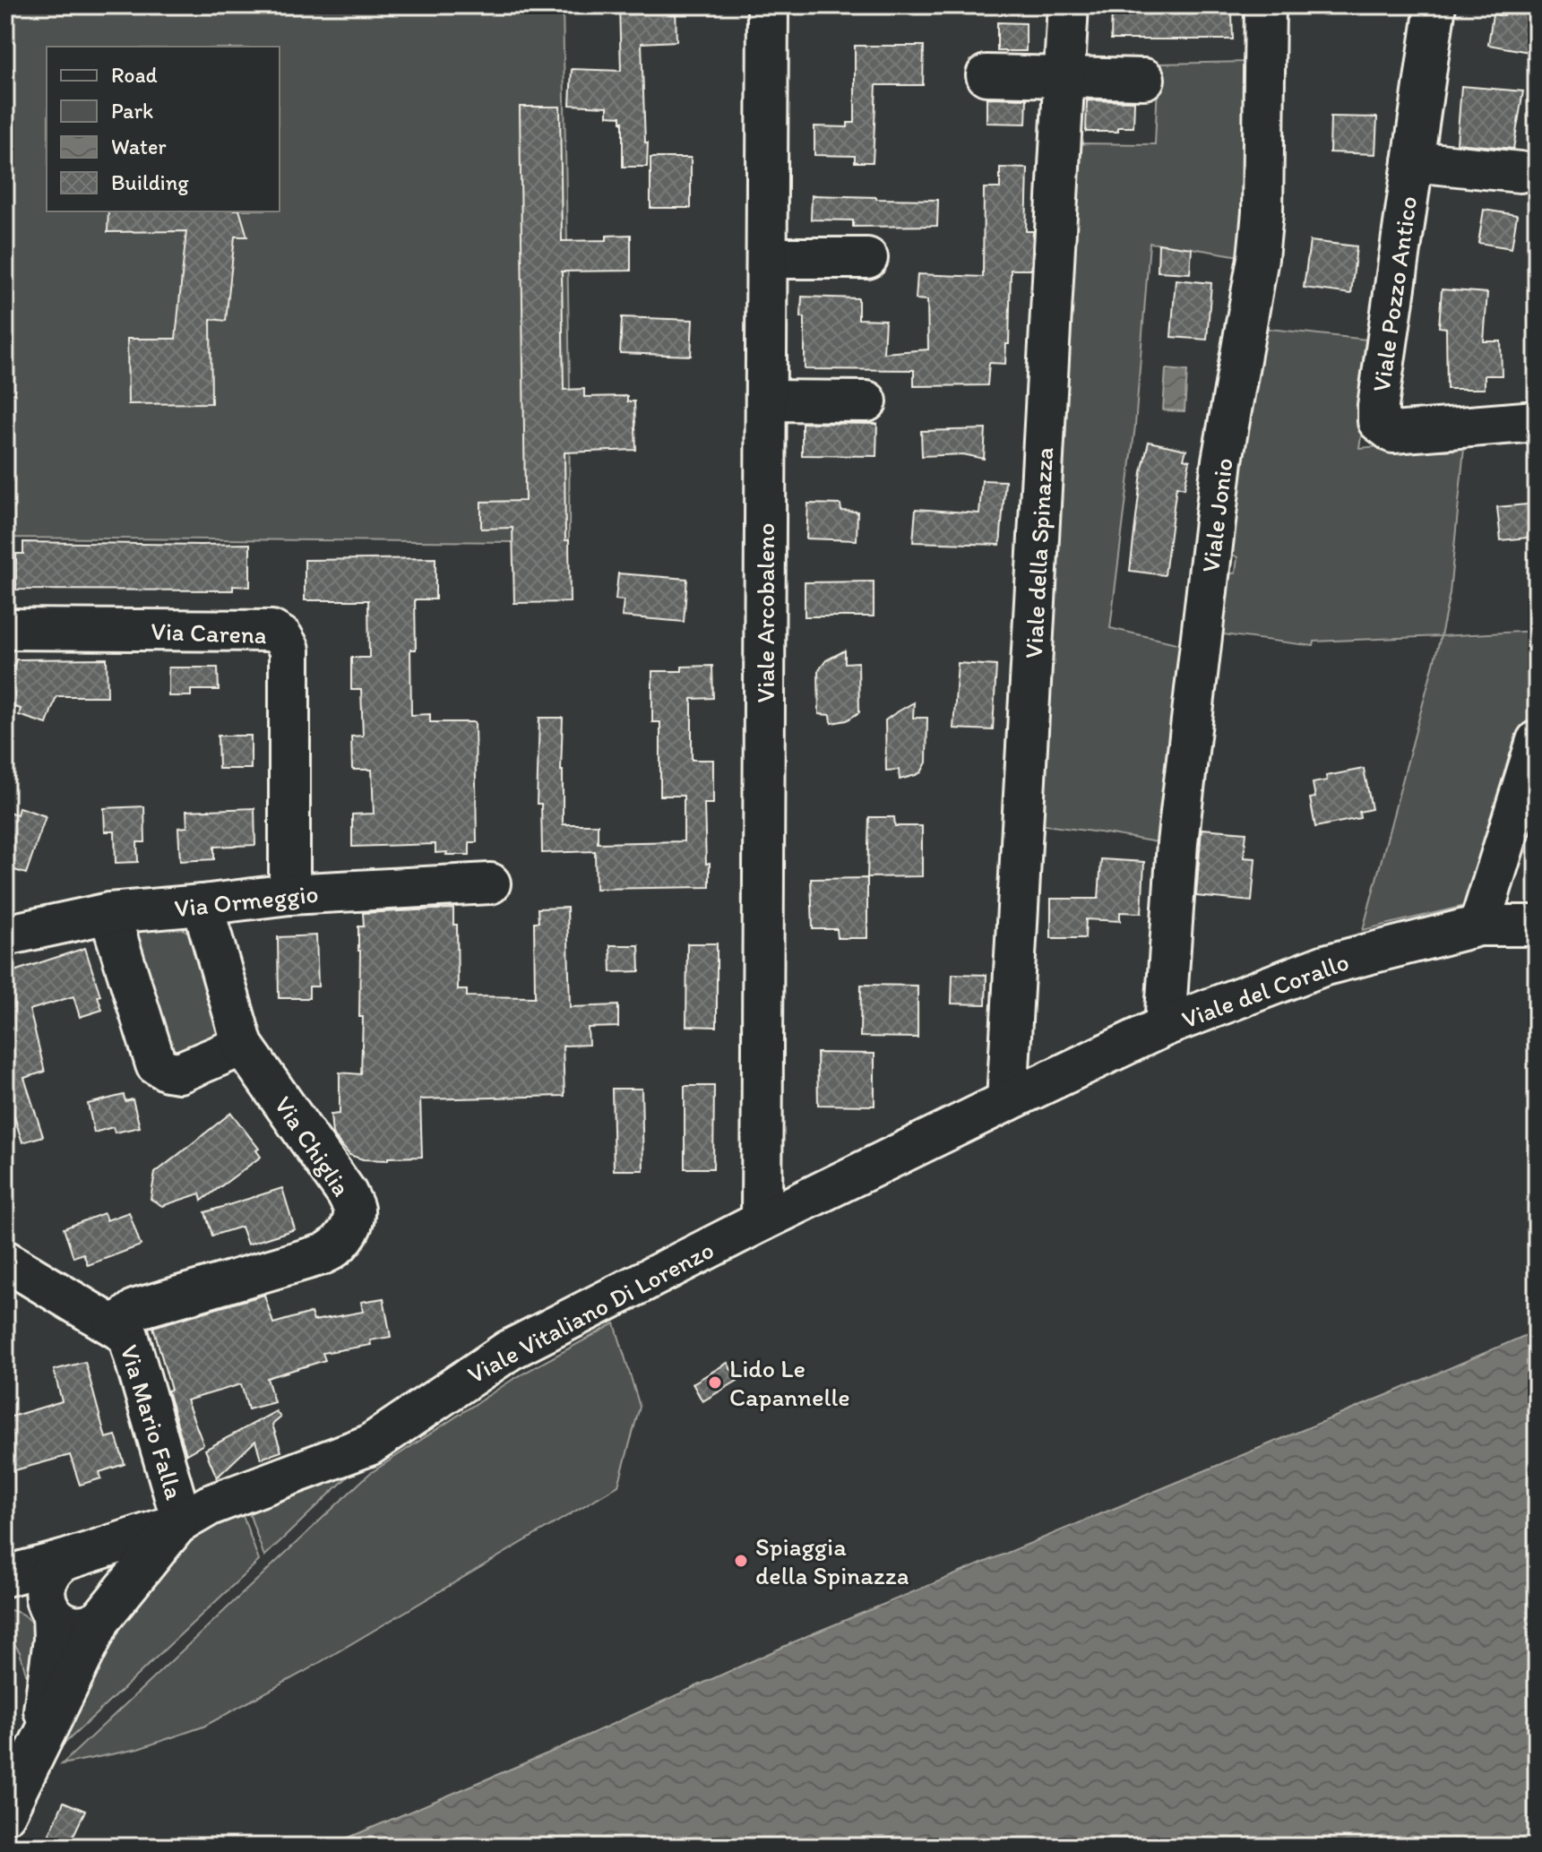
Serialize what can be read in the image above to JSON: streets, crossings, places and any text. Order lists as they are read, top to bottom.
{
  "streets": {
    "street": [
      "Viale Pozzo Antico",
      "Viale Jonio",
      "Viale della Spinazza",
      "Viale Arcobaleno",
      "Via Carena",
      "Via Ormeggio",
      "Viale del Corallo",
      "Via Chiglia",
      "Viale Vitaliano Di Lorenzo",
      "Via Mario Falla"
    ]
  },
  "crossings": [
    ["Viale Jonio", "Viale del Corallo"],
    ["Viale della Spinazza", "Viale del Corallo"],
    ["Viale della Spinazza", "Viale Vitaliano Di Lorenzo"],
    ["Viale Arcobaleno", "Viale Vitaliano Di Lorenzo"],
    ["Via Carena", "Via Ormeggio"],
    ["Via Ormeggio", "Via Chiglia"],
    ["Viale del Corallo", "Viale Vitaliano Di Lorenzo"],
    ["Via Chiglia", "Via Mario Falla"],
    ["Viale Vitaliano Di Lorenzo", "Via Mario Falla"]
  ],
  "places": ["Lido Le Capannelle", "Spiaggia della Spinazza"],
  "legend": [
    "Road",
    "Park",
    "Water",
    "Building"
  ]
}
